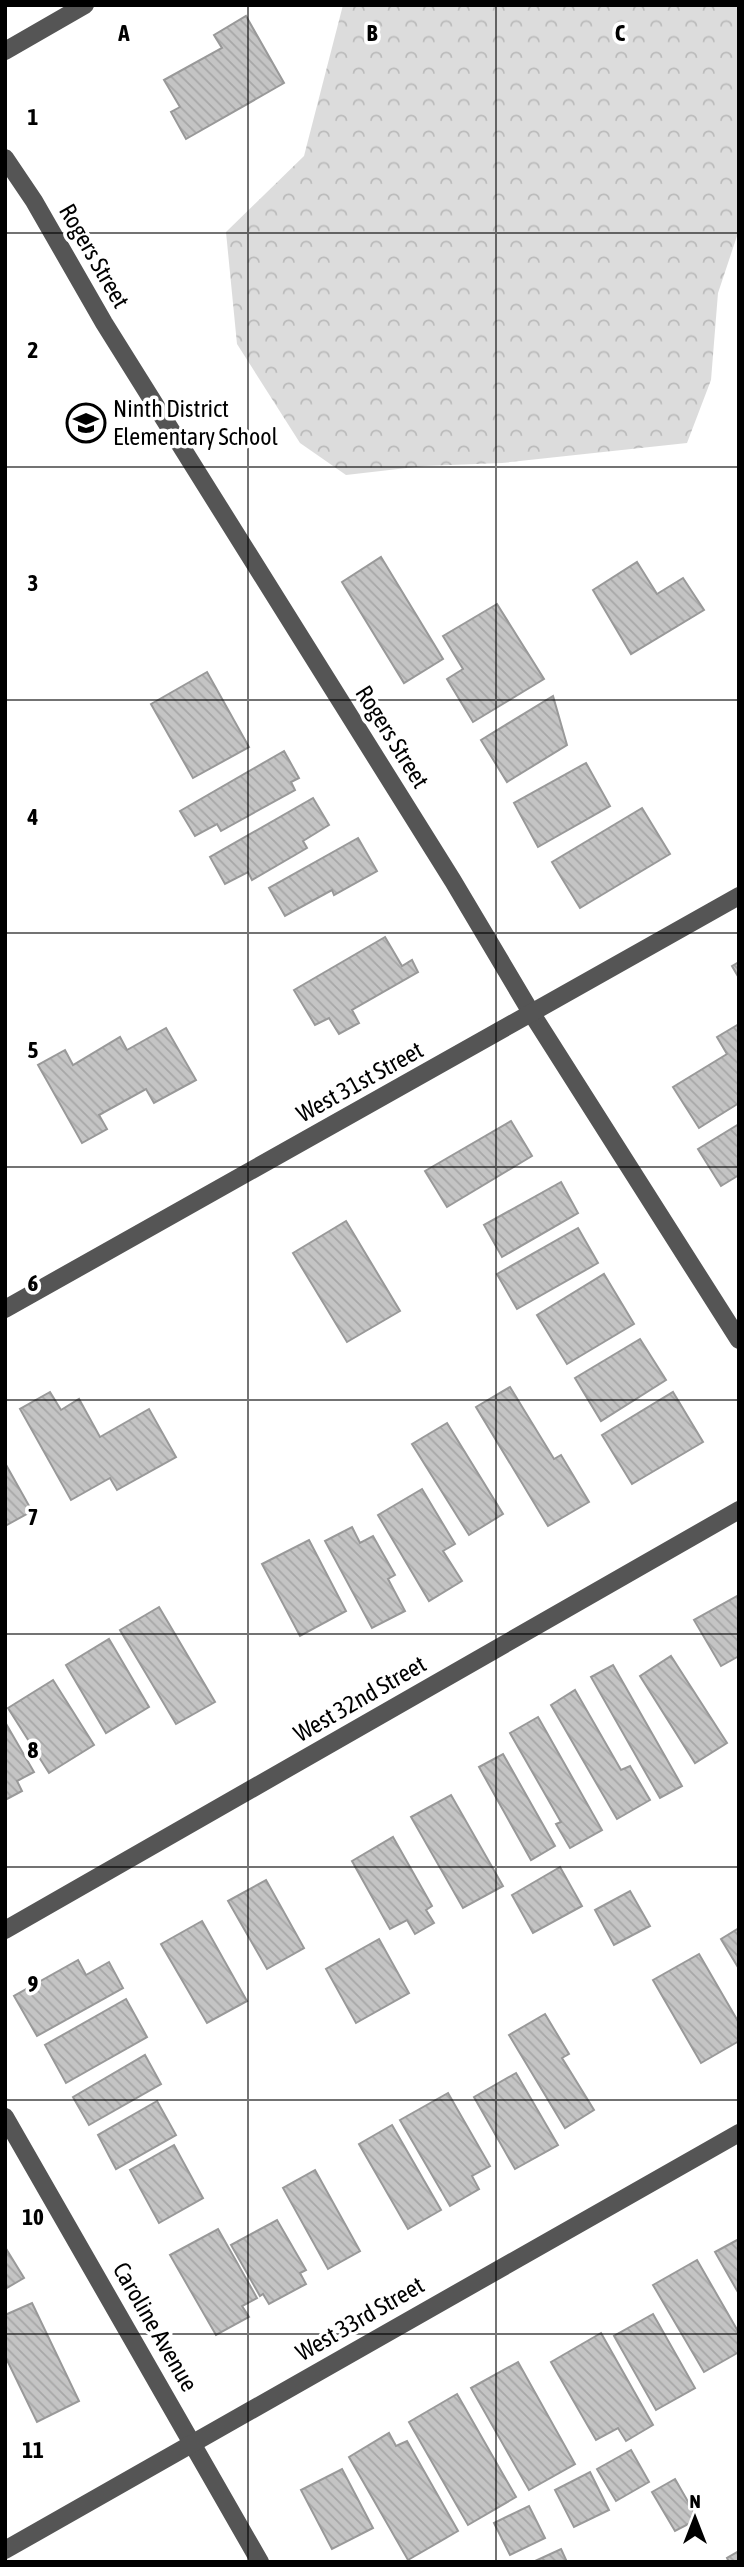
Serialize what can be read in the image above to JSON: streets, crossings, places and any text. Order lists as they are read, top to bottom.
{
  "streets": {
    "street": [
      "Rogers Street",
      "West 31st Street",
      "West 32nd Street",
      "West 33rd Street",
      "Caroline Avenue"
    ]
  },
  "crossings": [
    ["Rogers Street", "West 31st Street"],
    ["West 33rd Street", "Caroline Avenue"]
  ],
  "places": {
    "school or university": ["Ninth District Elementary School"]
  },
  "north": "top",
  "grid": {
    "columns": ["A", "B", "C"],
    "rows": [
      "1",
      "2",
      "3",
      "4",
      "5",
      "6",
      "7",
      "8",
      "9",
      "10",
      "11"
    ]
  }
}
